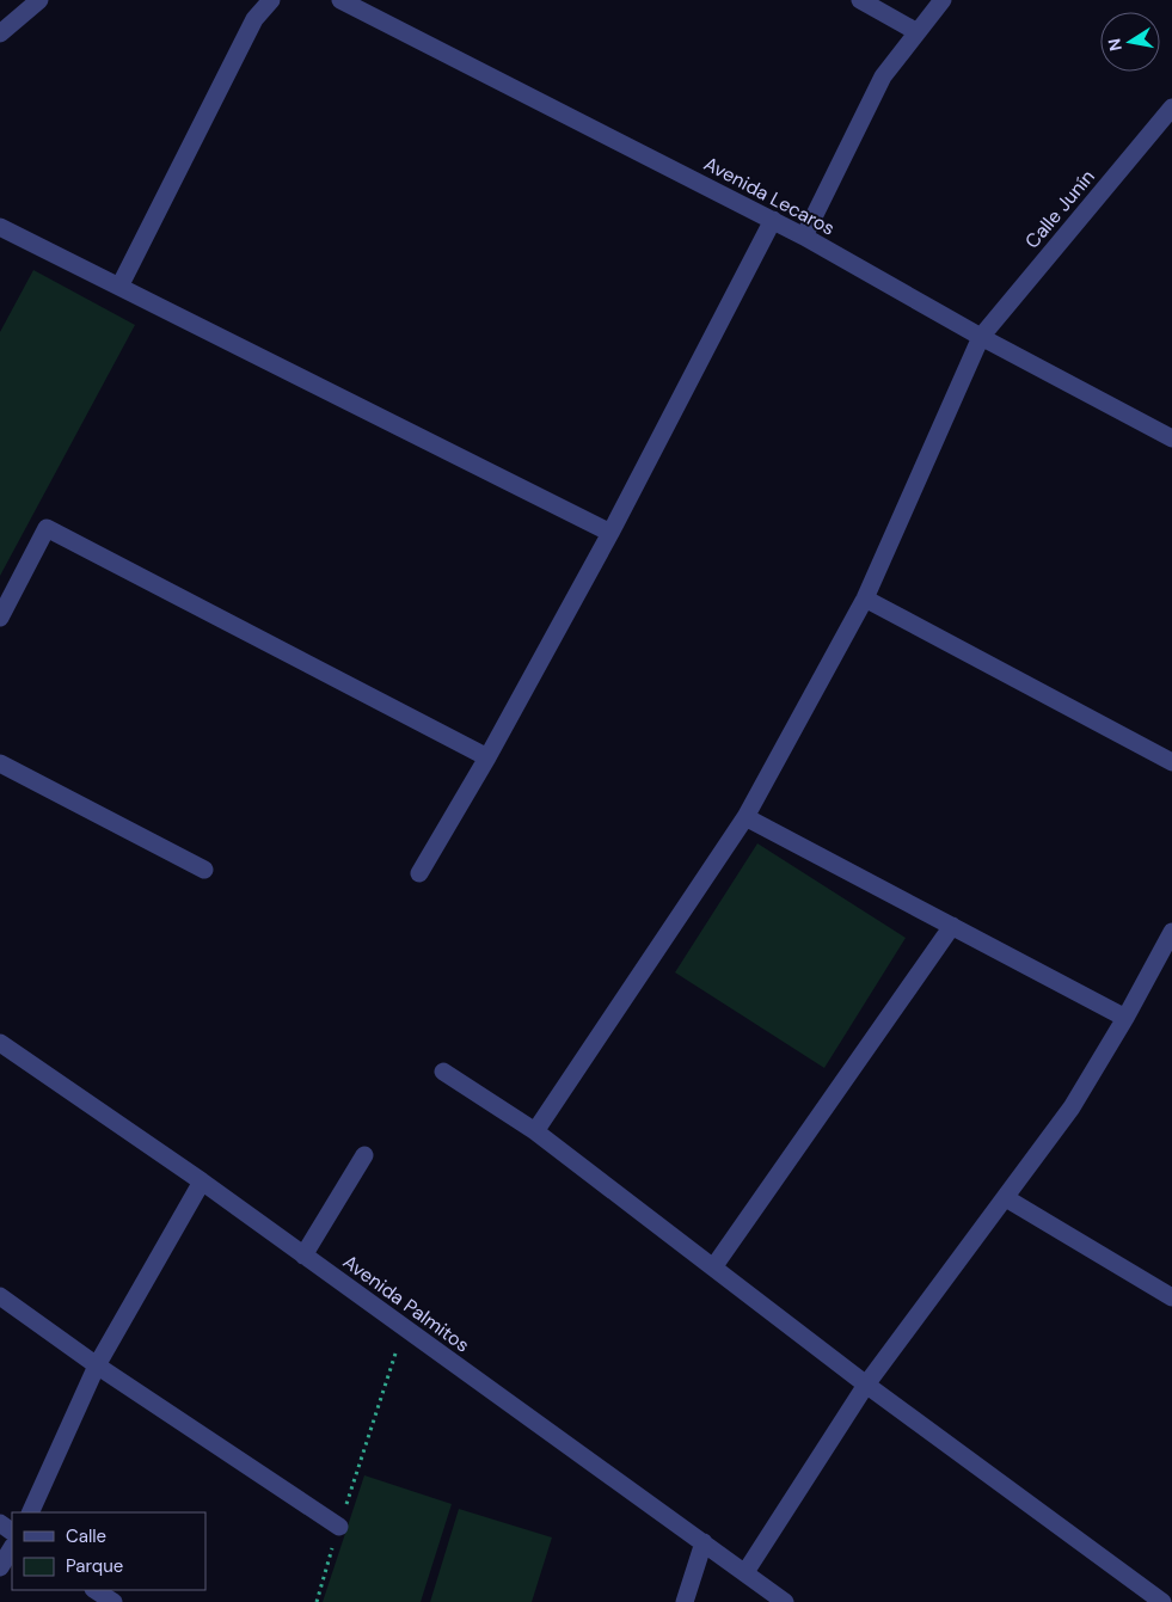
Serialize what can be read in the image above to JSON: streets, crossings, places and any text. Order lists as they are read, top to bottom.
{
  "streets": {
    "street": ["Avenida Lecaros", "Calle Junín", "Avenida Palmitos"]
  },
  "crossings": [
    ["Avenida Lecaros", "Calle Junín"]
  ],
  "legend": ["Calle", "Parque"],
  "north": "left"
}
